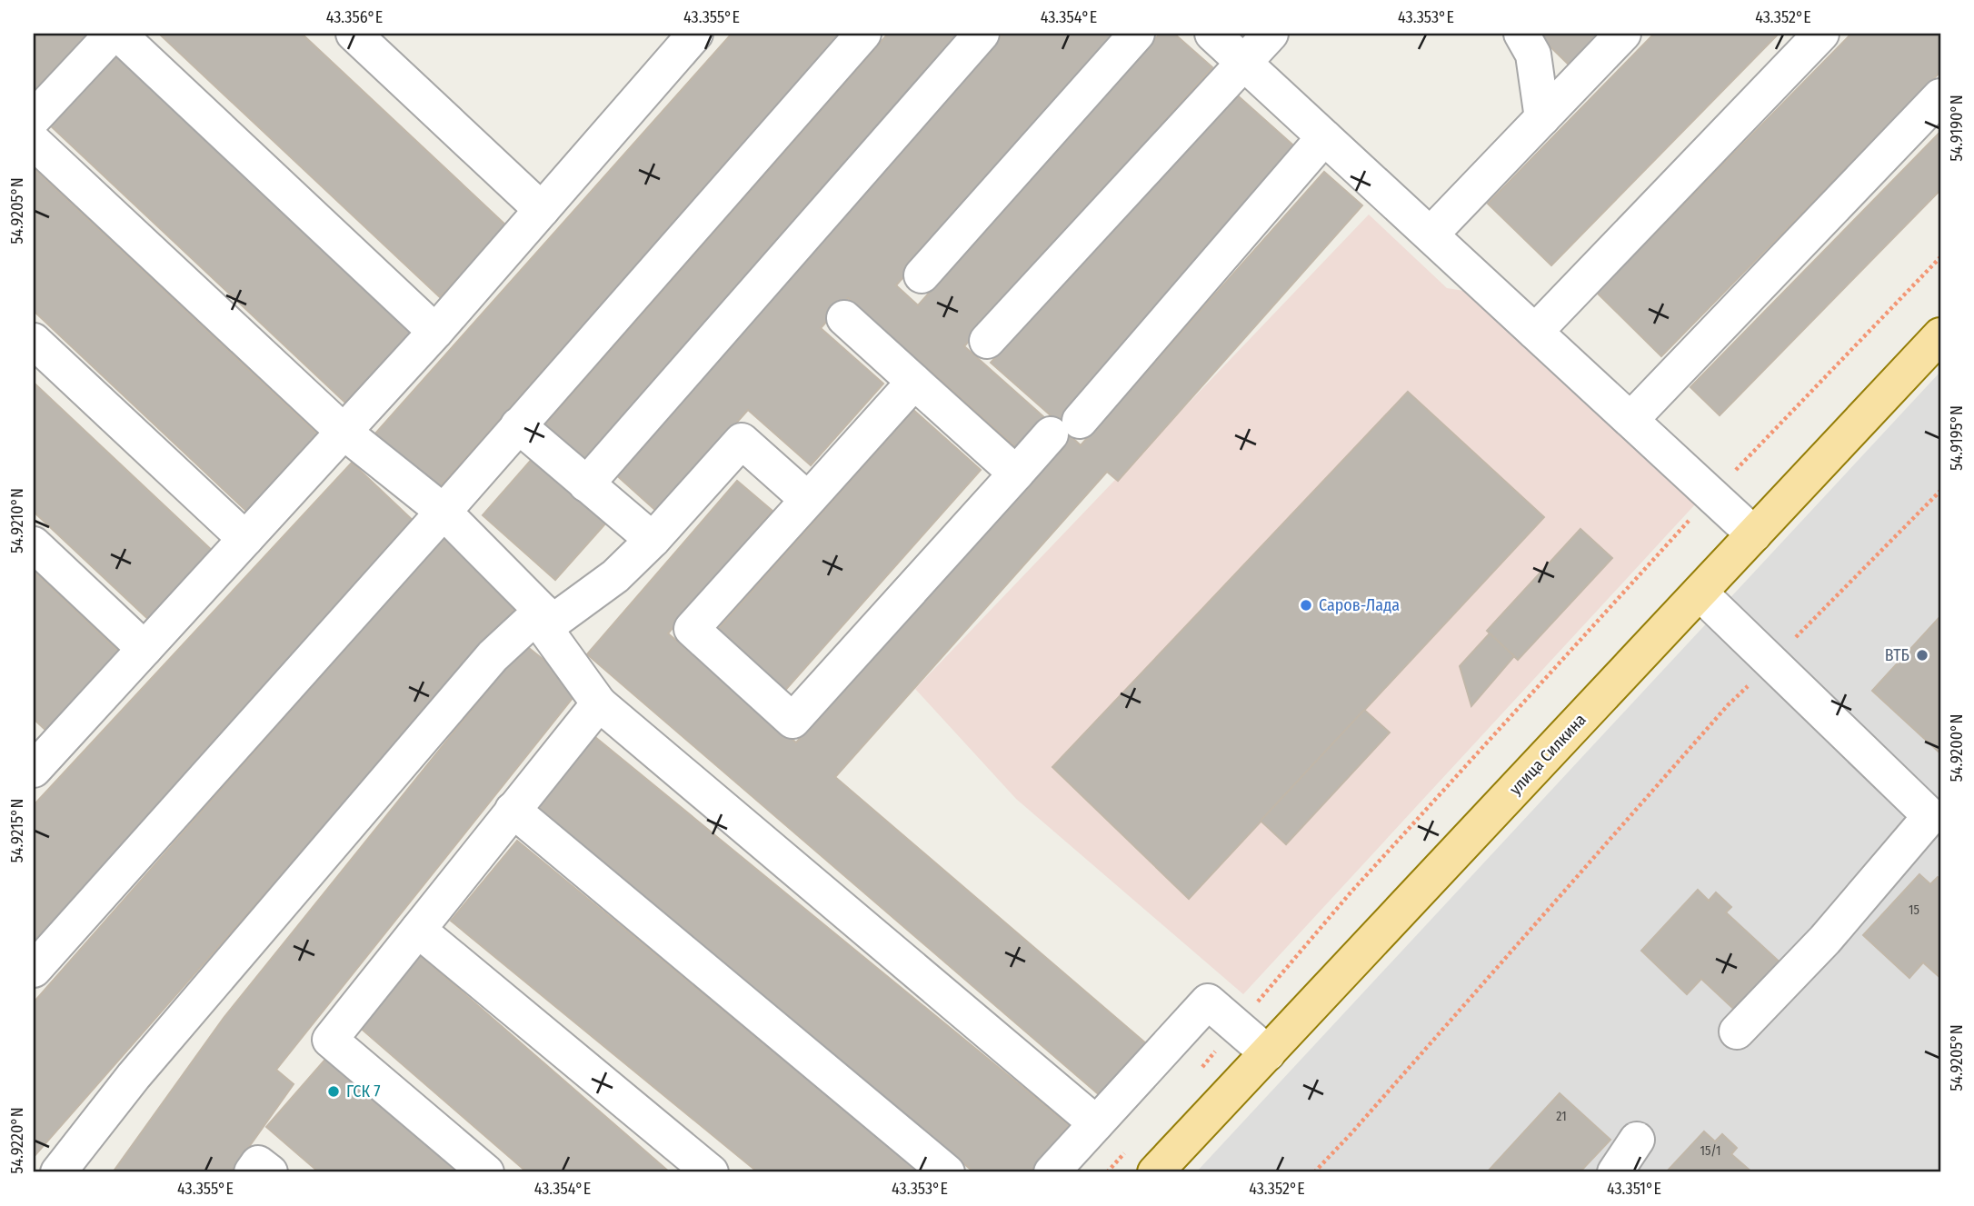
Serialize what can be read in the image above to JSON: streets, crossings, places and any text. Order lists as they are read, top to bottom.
{
  "streets": {
    "main road": ["улица Силкина"]
  },
  "places": ["Саров-Лада", "ВТБ", "ГСК 7"],
  "house_numbers": ["15", "21", "15/1"],
  "coordinates": [
    "43.356°E",
    "43.355°E",
    "43.354°E",
    "43.353°E",
    "43.352°E",
    "54.9190°N",
    "54.9205°N",
    "54.9195°N",
    "54.9210°N",
    "54.9200°N",
    "54.9215°N",
    "54.9220°N",
    "43.351°E"
  ]
}
